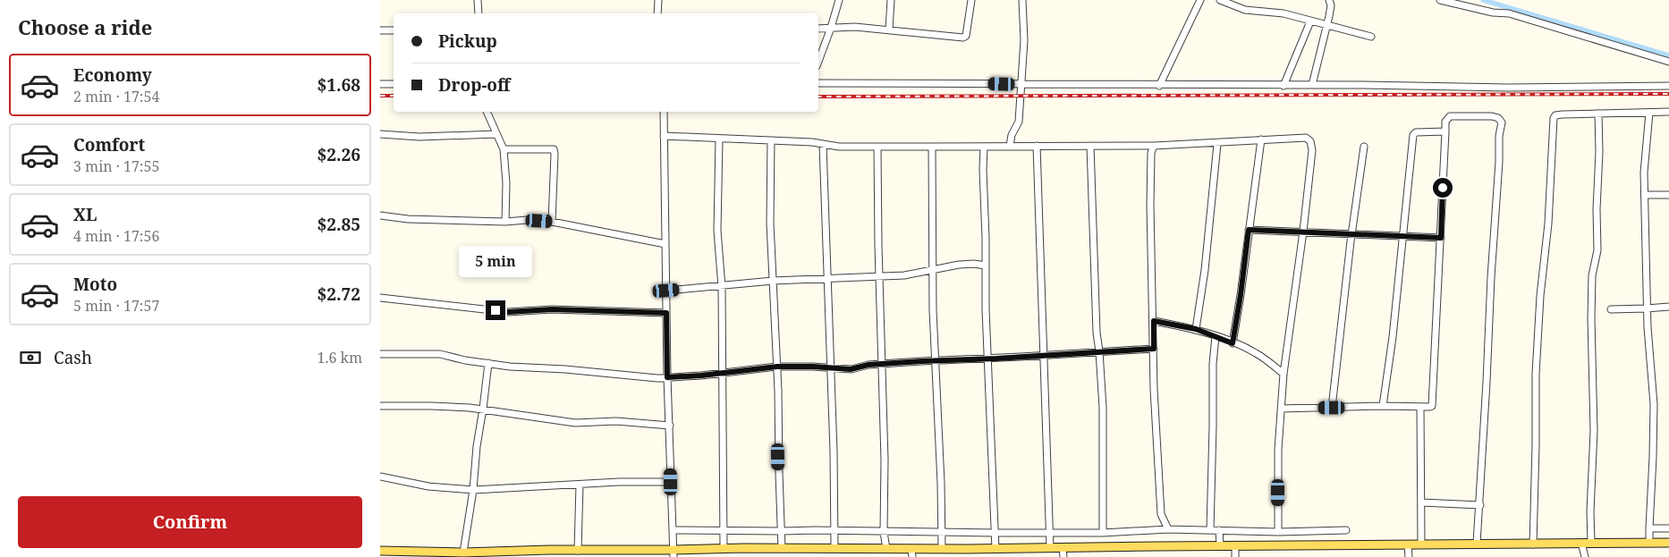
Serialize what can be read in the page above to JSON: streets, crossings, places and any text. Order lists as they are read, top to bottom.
{
  "page": {
    "heading": "Choose a ride",
    "banner": ["Pickup", "Drop-off"],
    "list": [
      {
        "name": "Economy",
        "note": "2 min · 17:54",
        "value": "$1.68"
      },
      {
        "name": "Comfort",
        "note": "3 min · 17:55",
        "value": "$2.26"
      },
      {
        "name": "XL",
        "note": "4 min · 17:56",
        "value": "$2.85"
      },
      {
        "name": "Moto",
        "note": "5 min · 17:57",
        "value": "$2.72"
      }
    ],
    "bubble": "5 min",
    "pay": ["Cash", "1.6 km"],
    "buttons": "Confirm"
  }
}
